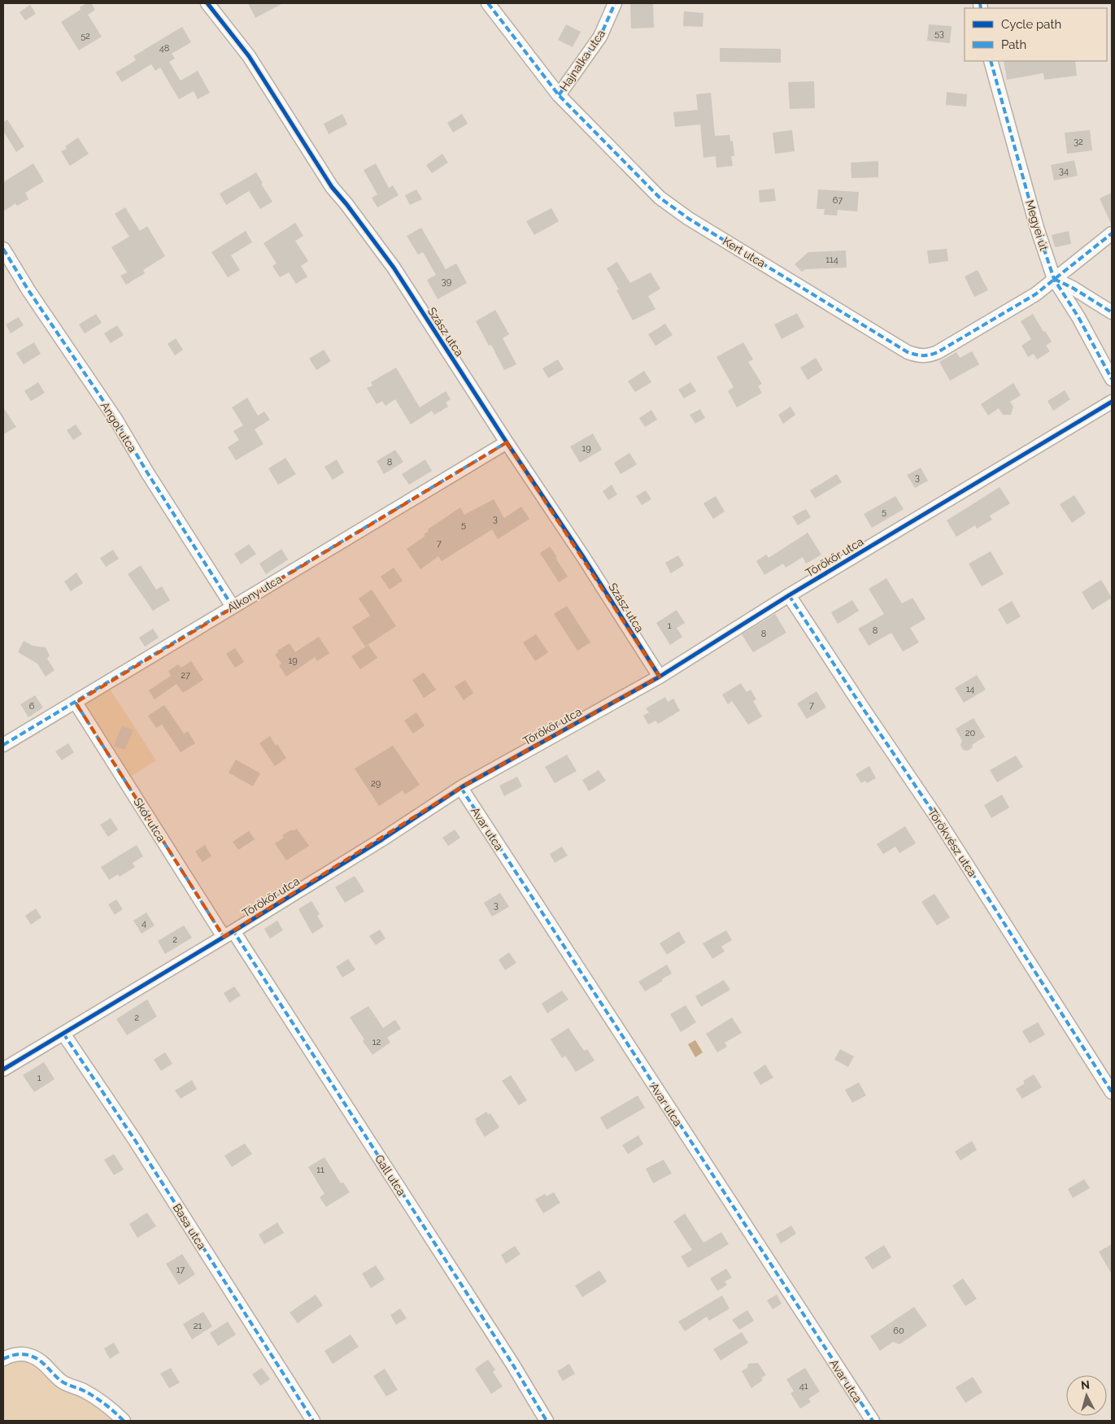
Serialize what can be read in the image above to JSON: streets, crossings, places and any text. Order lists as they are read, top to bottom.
{
  "streets": {
    "street": [
      "Hajnalka utca",
      "Megyei út",
      "Kert utca",
      "Szász utca",
      "Angol utca",
      "Törökőr utca",
      "Alkony utca",
      "Skót utca",
      "Avar utca",
      "Törökvész utca",
      "Gall utca",
      "Basa utca"
    ]
  },
  "crossings": [
    ["Hajnalka utca", "Kert utca"],
    ["Megyei út", "Kert utca"],
    ["Szász utca", "Törökőr utca"],
    ["Szász utca", "Alkony utca"],
    ["Angol utca", "Alkony utca"],
    ["Törökőr utca", "Skót utca"],
    ["Törökőr utca", "Avar utca"],
    ["Törökőr utca", "Törökvész utca"],
    ["Törökőr utca", "Gall utca"],
    ["Törökőr utca", "Basa utca"],
    ["Alkony utca", "Skót utca"],
    ["Skót utca", "Gall utca"]
  ],
  "house_numbers": [
    "53",
    "52",
    "48",
    "32",
    "34",
    "67",
    "114",
    "39",
    "19",
    "8",
    "3",
    "5",
    "3",
    "5",
    "7",
    "1",
    "8",
    "8",
    "19",
    "27",
    "14",
    "7",
    "6",
    "20",
    "29",
    "3",
    "4",
    "2",
    "2",
    "12",
    "1",
    "11",
    "17",
    "21",
    "60",
    "41"
  ],
  "legend": ["Cycle path", "Path"],
  "north": "top"
}
